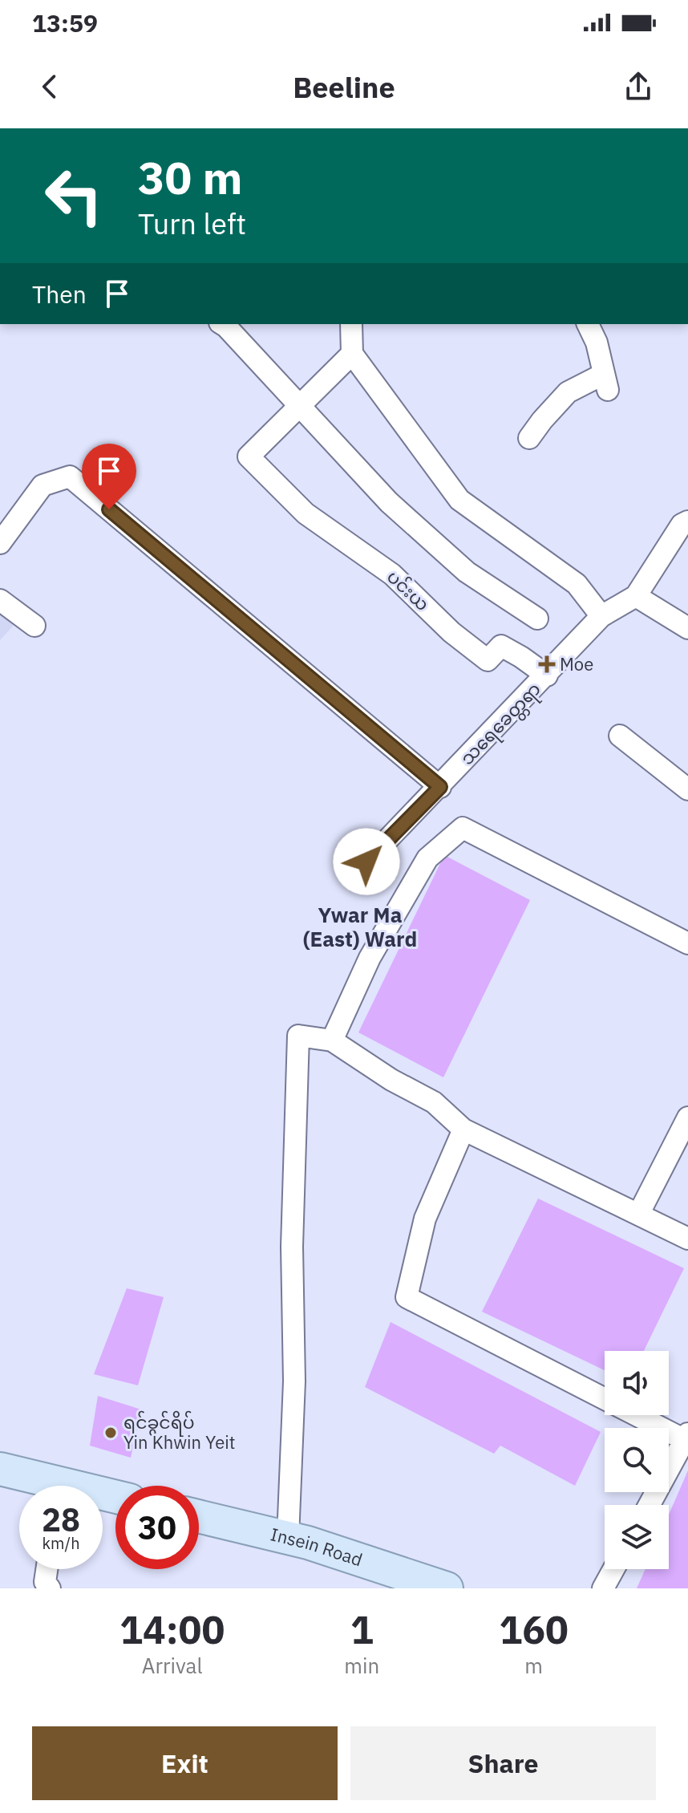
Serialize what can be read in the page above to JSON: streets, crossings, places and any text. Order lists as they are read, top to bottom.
{
  "streets": {
    "main road": ["Insein Road"],
    "street": ["ပင်းယ", "သရေခေတ္တရာ"]
  },
  "crossings": [
    ["ပင်းယ", "သရေခေတ္တရာ"]
  ],
  "districts": ["Ywar Ma (East) Ward"],
  "places": {
    "health": ["Moe"],
    "other": ["ရင်ခွင်ရိပ် Yin Khwin Yeit"]
  },
  "page": {
    "status": "13:59",
    "header": "Beeline",
    "turn": ["30 m", "Turn left"],
    "then": "Then",
    "speed": "28 km/h",
    "limit": "30",
    "eta": [
      "14:00",
      "Arrival",
      "1",
      "min",
      "160",
      "m"
    ],
    "buttons": ["Exit", "Share"]
  }
}
